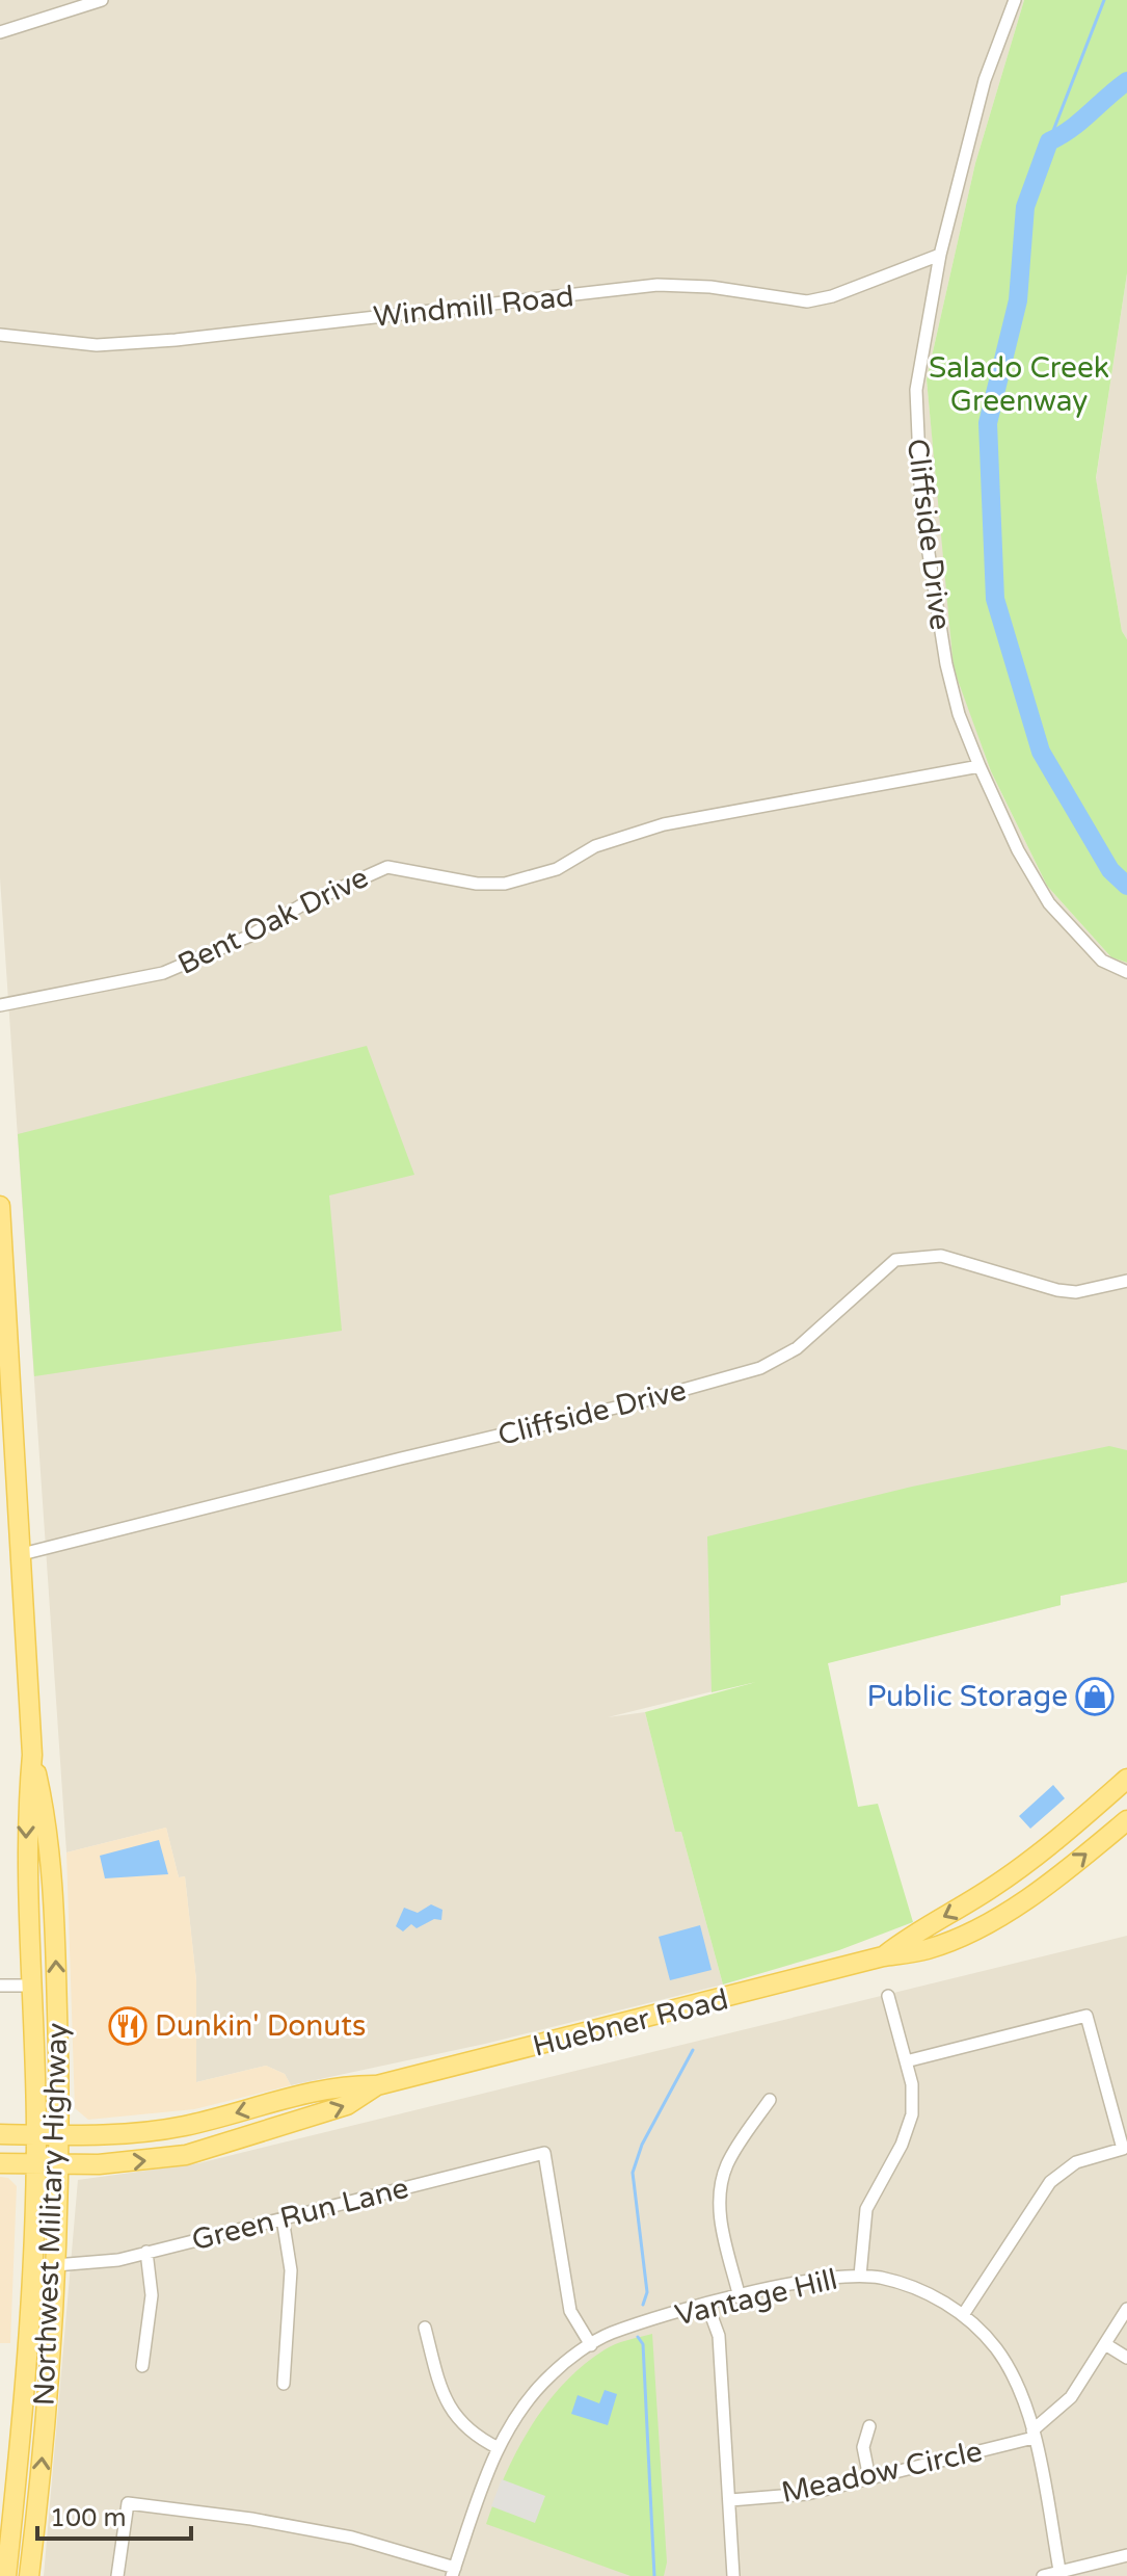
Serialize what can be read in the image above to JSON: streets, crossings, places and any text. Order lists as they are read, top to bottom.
{
  "streets": {
    "main road": ["Huebner Road", "Northwest Military Highway"],
    "street": [
      "Windmill Road",
      "Cliffside Drive",
      "Bent Oak Drive",
      "Green Run Lane",
      "Vantage Hill",
      "Meadow Circle"
    ]
  },
  "crossings": [
    ["Windmill Road", "Cliffside Drive"],
    ["Cliffside Drive", "Bent Oak Drive"],
    ["Cliffside Drive", "Northwest Military Highway"],
    ["Huebner Road", "Northwest Military Highway"],
    ["Northwest Military Highway", "Green Run Lane"],
    ["Green Run Lane", "Vantage Hill"],
    ["Vantage Hill", "Meadow Circle"]
  ],
  "parks": ["Salado Creek Greenway"],
  "places": {
    "shop": ["Public Storage"],
    "restaurant": ["Dunkin' Donuts"]
  },
  "scale_bar": "100 m"
}
